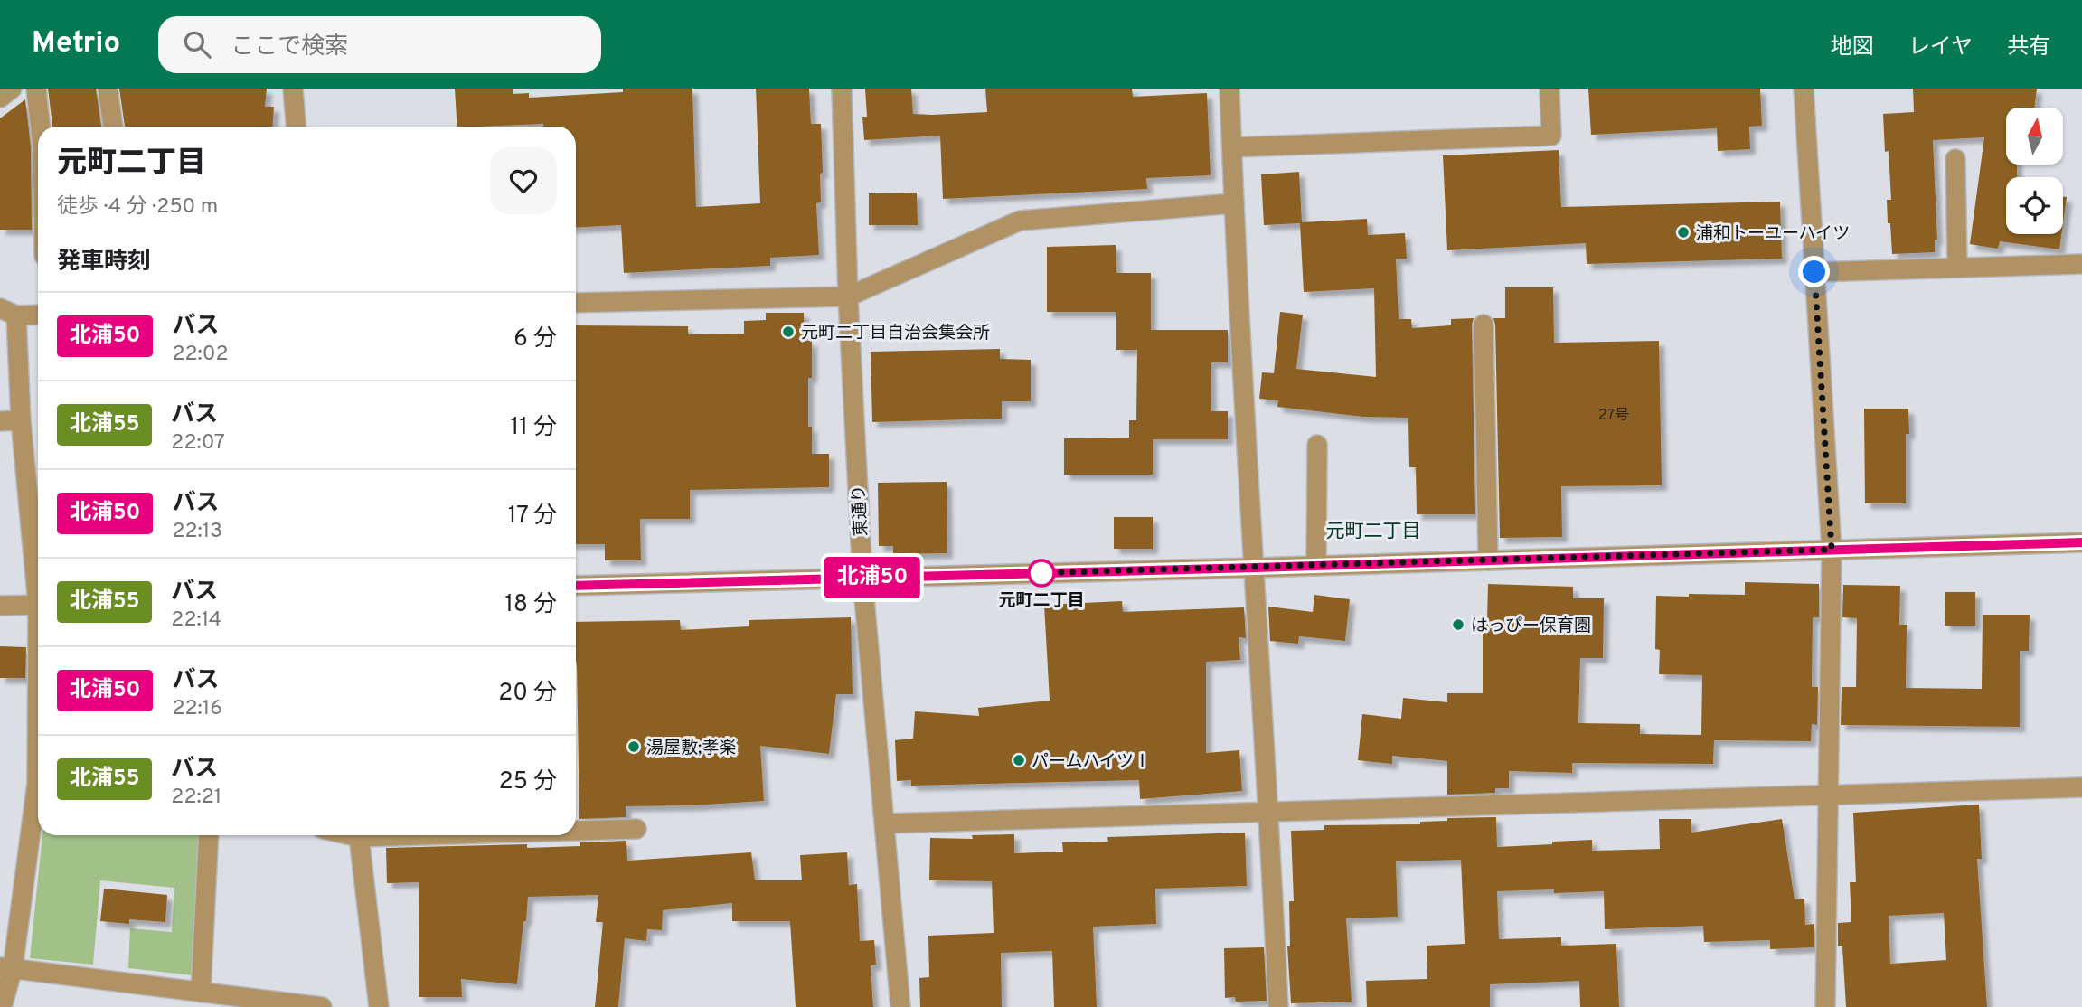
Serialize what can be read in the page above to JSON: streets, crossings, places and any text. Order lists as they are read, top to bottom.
{
  "streets": {
    "street": ["東通り"]
  },
  "districts": ["元町二丁目"],
  "places": [
    "浦和トーユーハイツ",
    "元町二丁目自治会集会所",
    "元町二丁目",
    "はっぴー保育園",
    "湯屋敷;孝楽",
    "パームハイツⅠ"
  ],
  "lines": ["bus line 北浦50"],
  "house_numbers": ["27号"],
  "north": "top",
  "page": {
    "header": "Metrio",
    "search": "ここで検索",
    "nav": ["地図", "レイヤ", "共有"],
    "on_map": "北浦50",
    "heading": [
      ["元町二丁目", "徒歩 · 4 分 · 250 m"],
      "発車時刻"
    ],
    "list": [
      {
        "mark": "北浦50",
        "name": "バス",
        "note": "22:02",
        "value": "6 分"
      },
      {
        "mark": "北浦55",
        "name": "バス",
        "note": "22:07",
        "value": "11 分"
      },
      {
        "mark": "北浦50",
        "name": "バス",
        "note": "22:13",
        "value": "17 分"
      },
      {
        "mark": "北浦55",
        "name": "バス",
        "note": "22:14",
        "value": "18 分"
      },
      {
        "mark": "北浦50",
        "name": "バス",
        "note": "22:16",
        "value": "20 分"
      },
      {
        "mark": "北浦55",
        "name": "バス",
        "note": "22:21",
        "value": "25 分"
      }
    ]
  }
}
